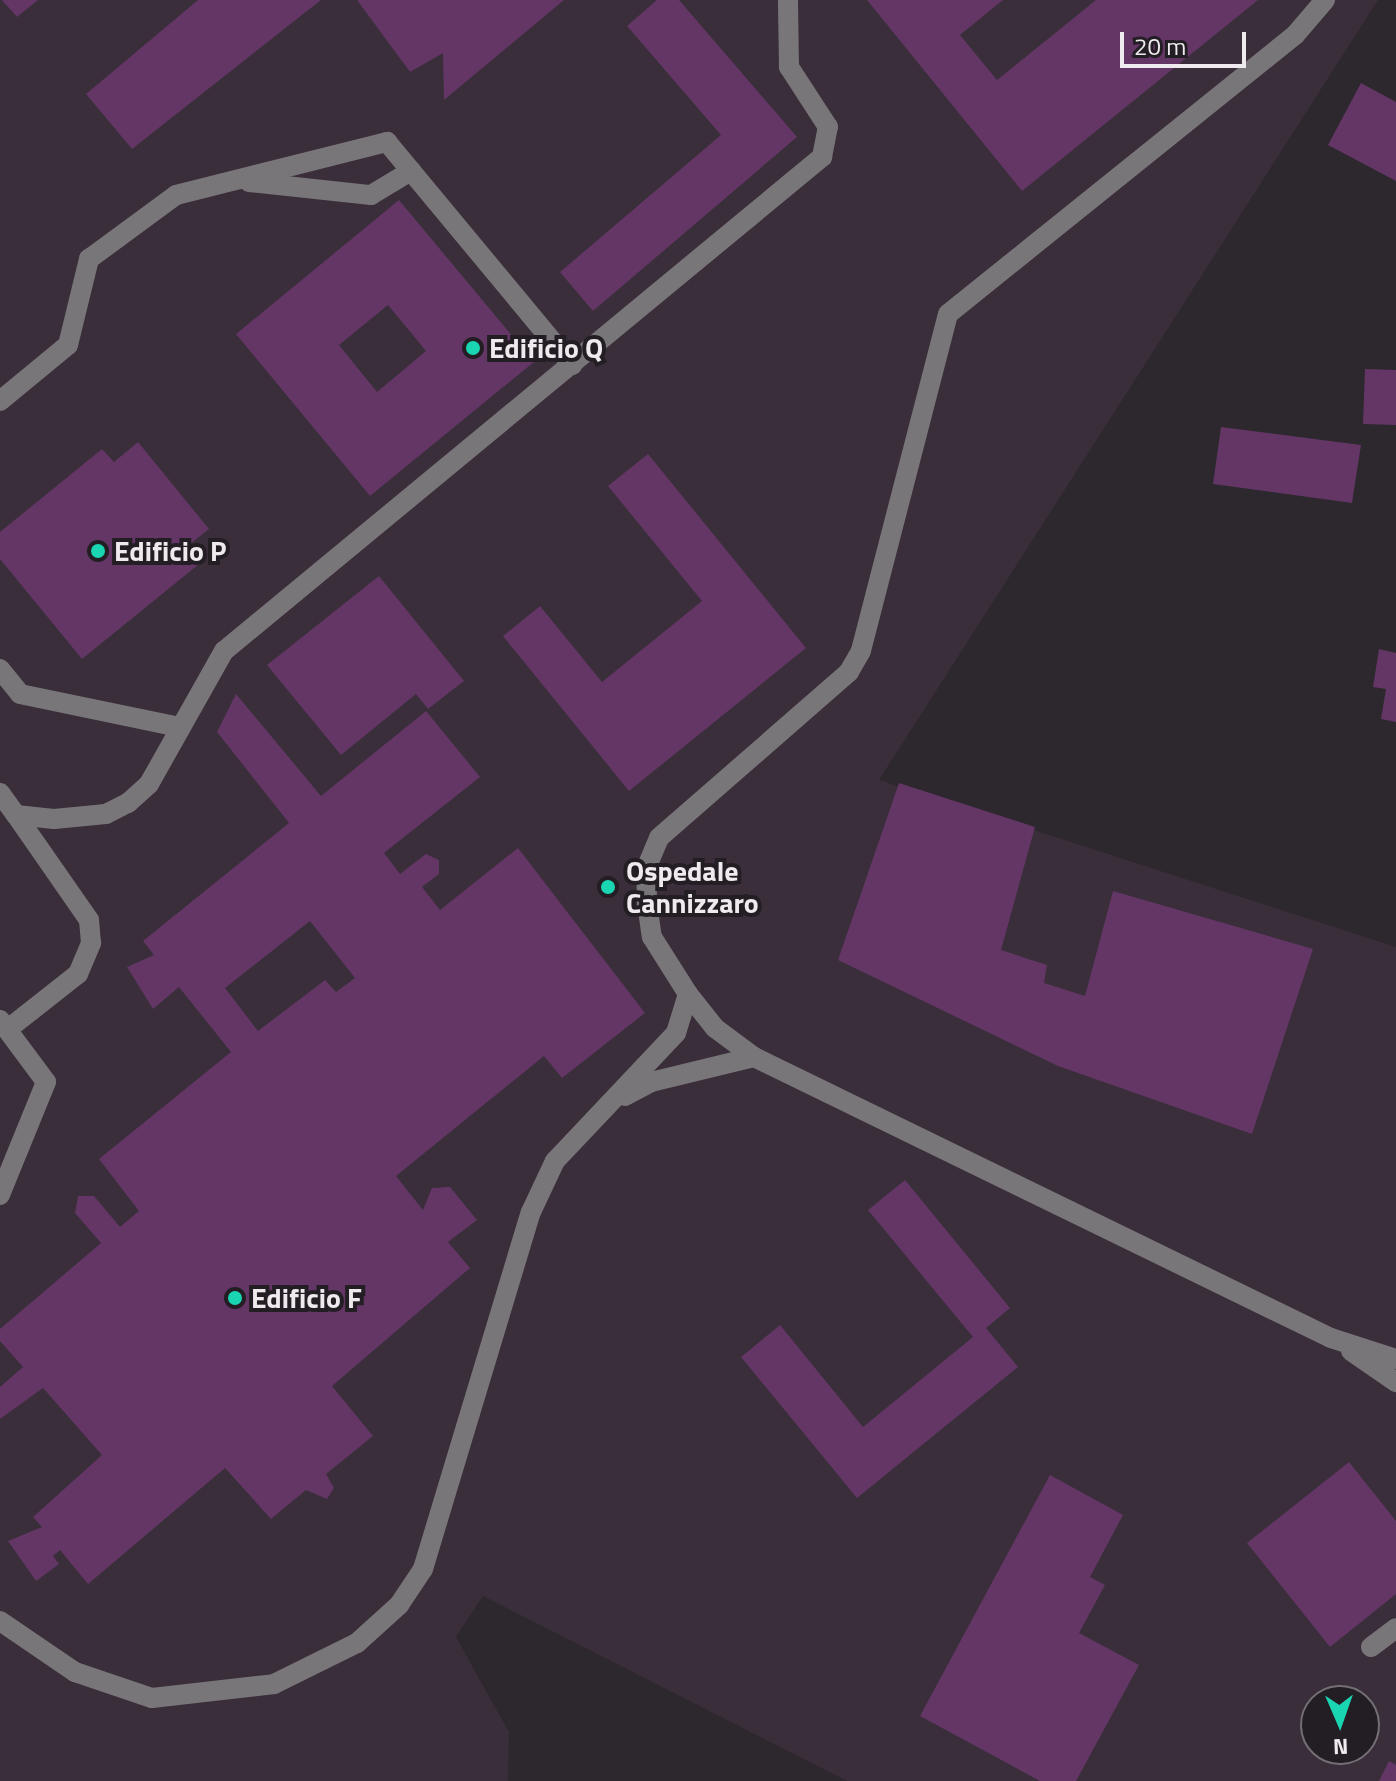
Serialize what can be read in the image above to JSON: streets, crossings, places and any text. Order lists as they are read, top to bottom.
{
  "places": [
    "Edificio Q",
    "Edificio P",
    "Ospedale Cannizzaro",
    "Edificio F"
  ],
  "scale_bar": "20 m",
  "north": "bottom"
}
